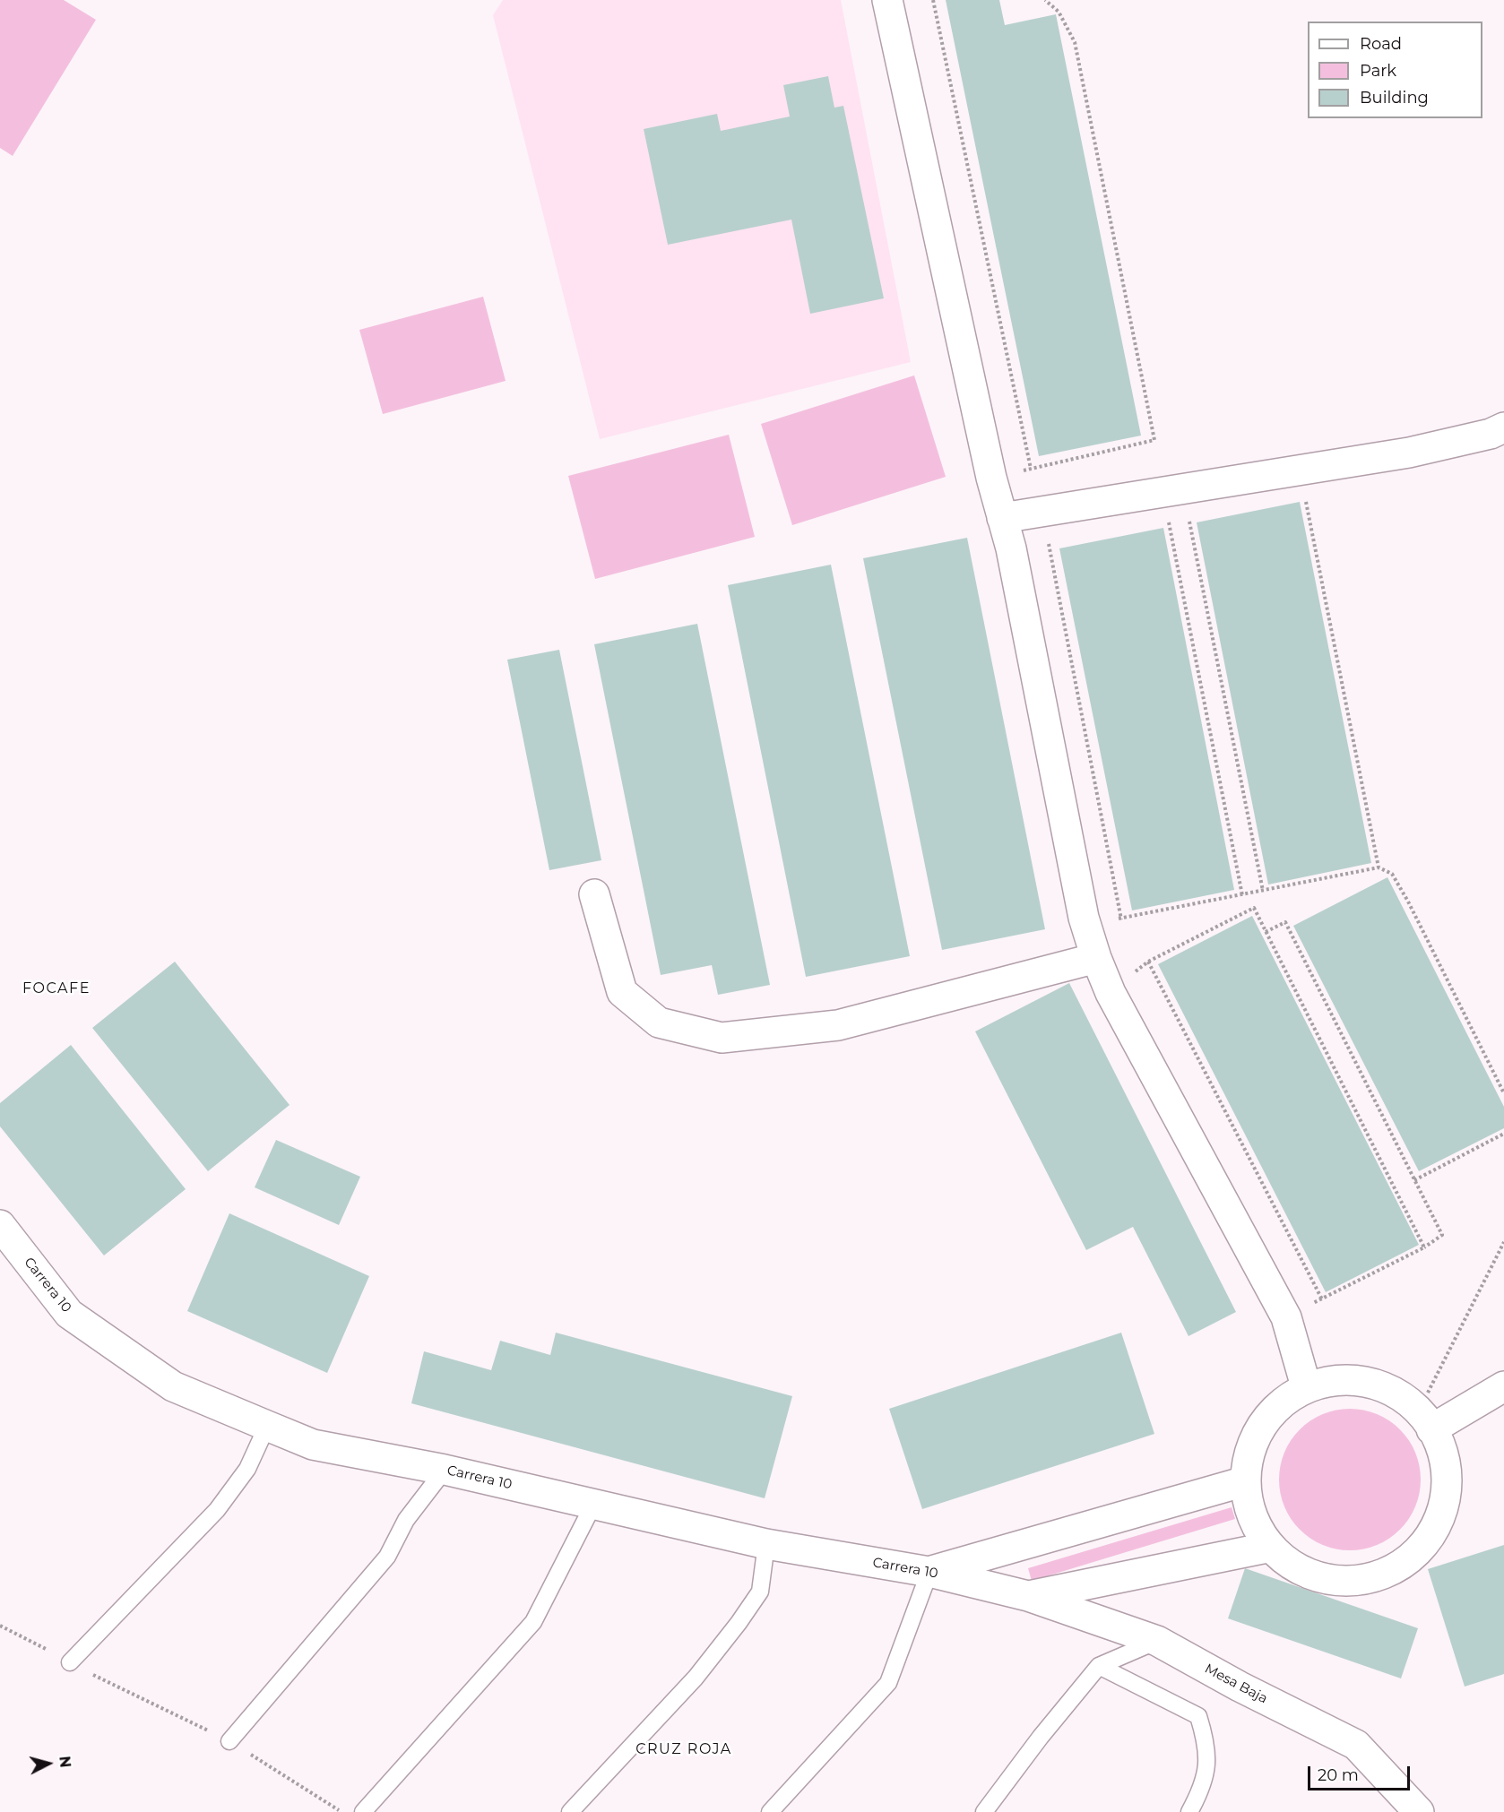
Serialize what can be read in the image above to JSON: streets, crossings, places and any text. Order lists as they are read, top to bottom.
{
  "streets": {
    "street": ["Carrera 10", "Mesa Baja"]
  },
  "crossings": [
    ["Carrera 10", "Mesa Baja"]
  ],
  "districts": ["FOCAFE", "CRUZ ROJA"],
  "legend": ["Road", "Park", "Building"],
  "scale_bar": "20 m",
  "north": "right"
}
